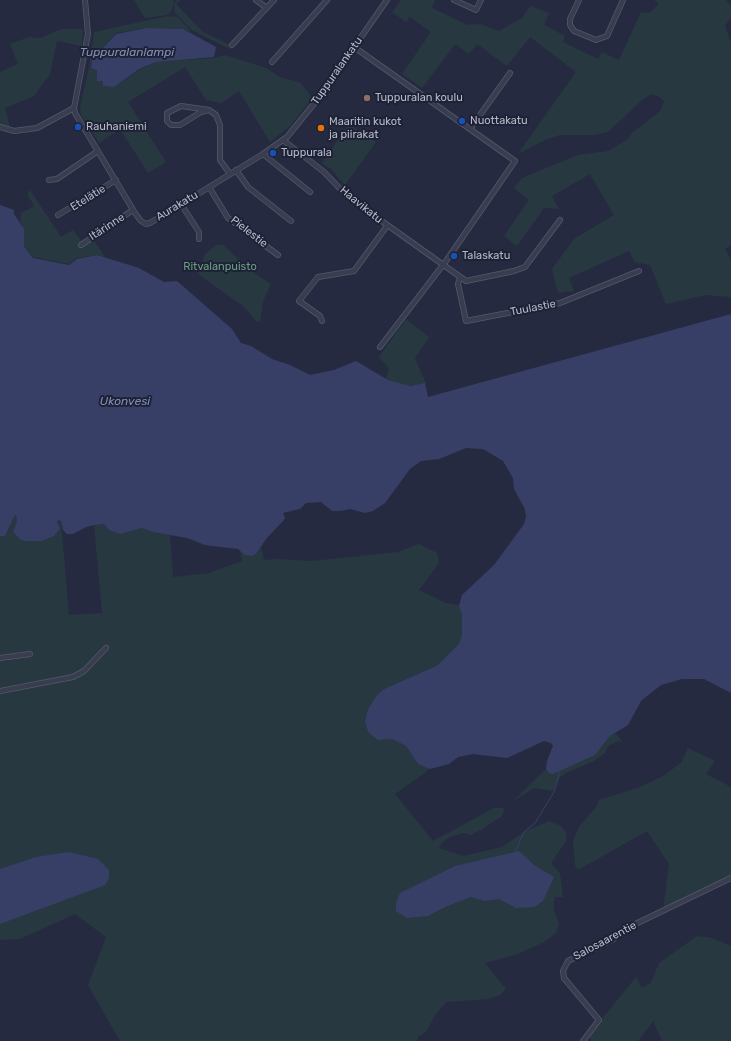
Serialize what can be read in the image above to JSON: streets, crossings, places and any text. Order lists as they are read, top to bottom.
{
  "streets": {
    "street": [
      "Tuppuralankatu",
      "Etelätie",
      "Haavikatu",
      "Aurakatu",
      "Itärinne",
      "Pielestie",
      "Tuulastie",
      "Salosaarentie"
    ]
  },
  "crossings": [
    ["Tuppuralankatu", "Haavikatu"],
    ["Tuppuralankatu", "Aurakatu"],
    ["Etelätie", "Aurakatu"],
    ["Haavikatu", "Aurakatu"],
    ["Haavikatu", "Tuulastie"],
    ["Aurakatu", "Itärinne"],
    ["Aurakatu", "Pielestie"]
  ],
  "water": ["Tuppuralanlampi", "Ukonvesi"],
  "parks": ["Ritvalanpuisto"],
  "places": [
    "Tuppuralan koulu",
    "Nuottakatu",
    "Rauhaniemi",
    "Maaritin kukot ja piirakat",
    "Tuppurala",
    "Talaskatu"
  ]
}
